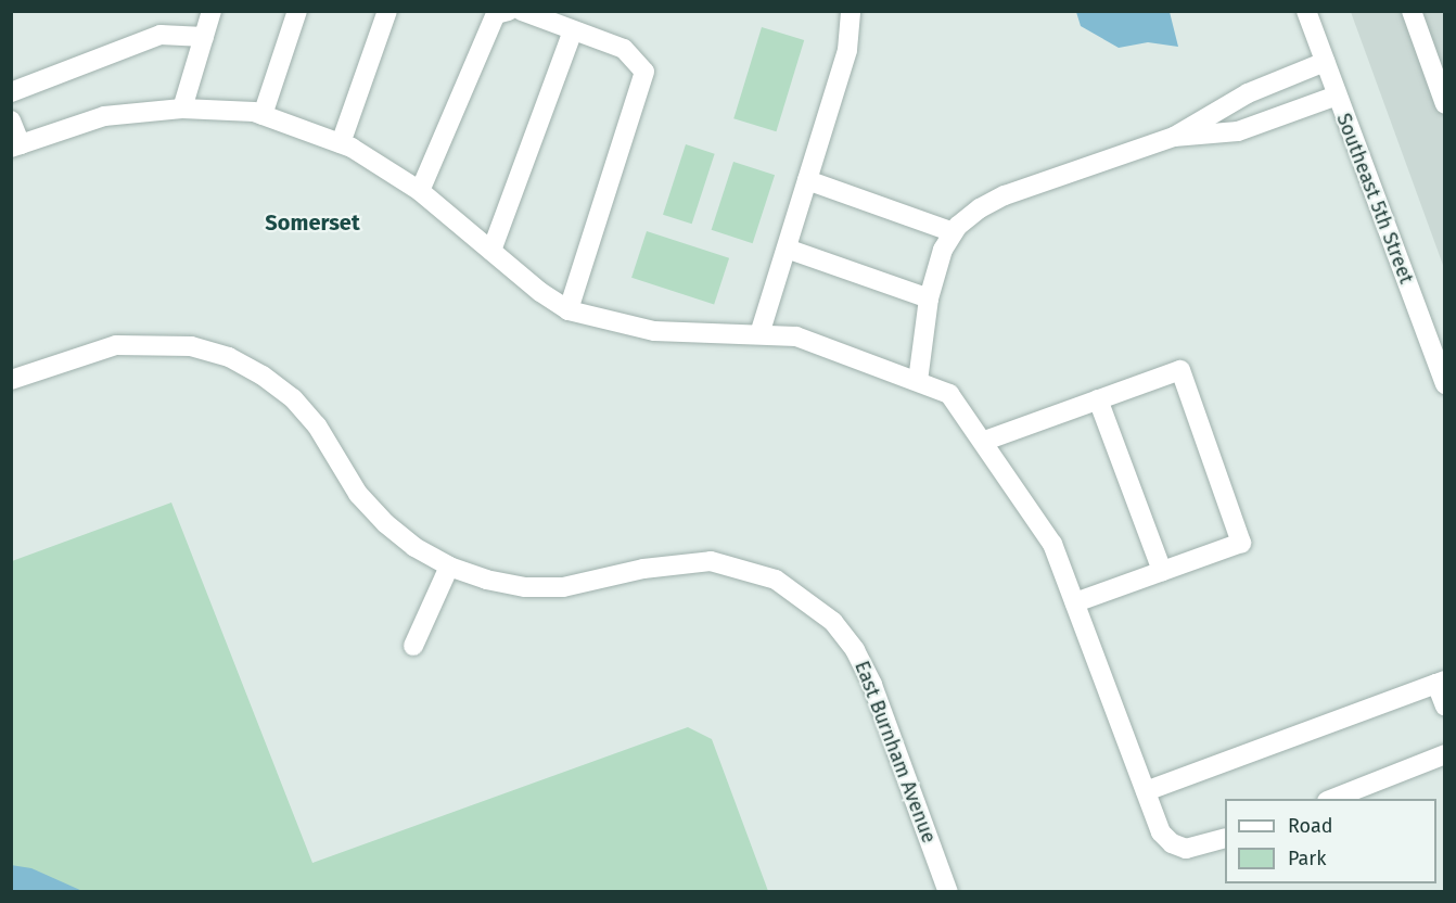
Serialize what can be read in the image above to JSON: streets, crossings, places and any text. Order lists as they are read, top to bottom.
{
  "streets": {
    "street": ["Southeast 5th Street", "East Burnham Avenue"]
  },
  "districts": ["Somerset"],
  "legend": ["Road", "Park"]
}
